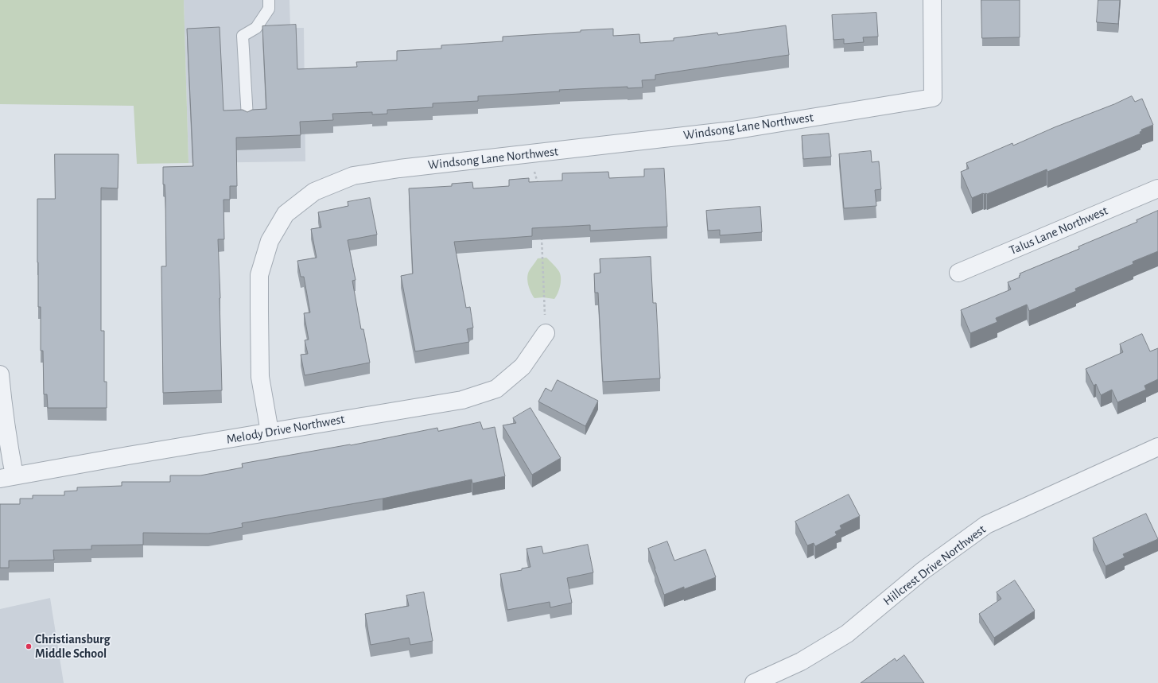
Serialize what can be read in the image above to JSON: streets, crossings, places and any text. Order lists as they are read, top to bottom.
{
  "streets": {
    "street": [
      "Windsong Lane Northwest",
      "Talus Lane Northwest",
      "Melody Drive Northwest",
      "Hillcrest Drive Northwest"
    ]
  },
  "crossings": [
    ["Windsong Lane Northwest", "Melody Drive Northwest"]
  ],
  "places": ["Christiansburg Middle School"]
}
